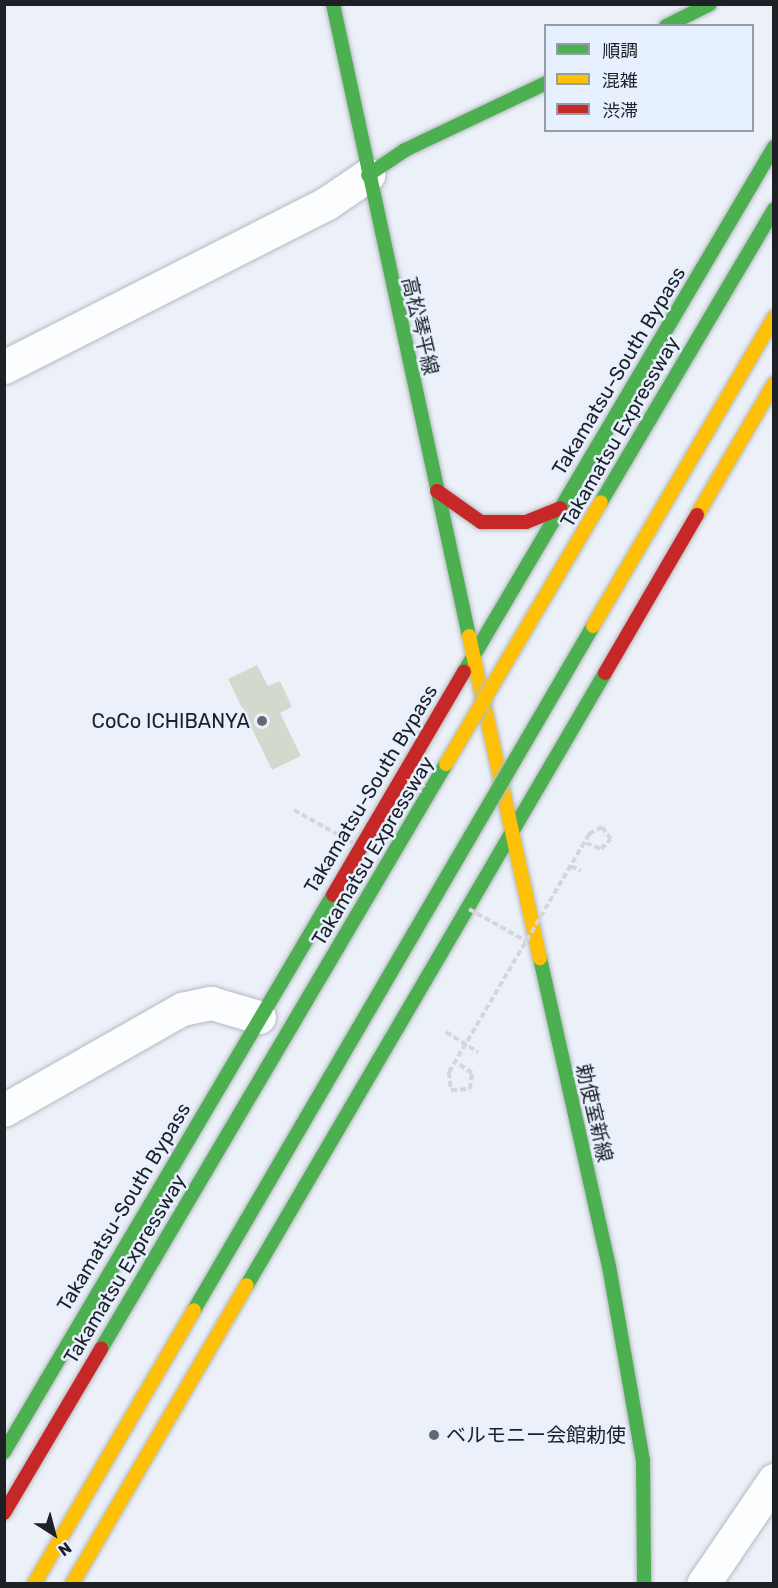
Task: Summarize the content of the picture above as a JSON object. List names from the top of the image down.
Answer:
{
  "streets": {
    "main road": [
      "高松琴平線",
      "Takamatsu-South Bypass",
      "Takamatsu Expressway",
      "勅使室新線"
    ]
  },
  "crossings": [
    ["高松琴平線", "Takamatsu-South Bypass"],
    ["高松琴平線", "勅使室新線"],
    ["Takamatsu-South Bypass", "勅使室新線"]
  ],
  "places": ["CoCo ICHIBANYA", "ベルモニー会館勅使"],
  "legend": ["順調", "混雑", "渋滞"],
  "north": "bottom right"
}
